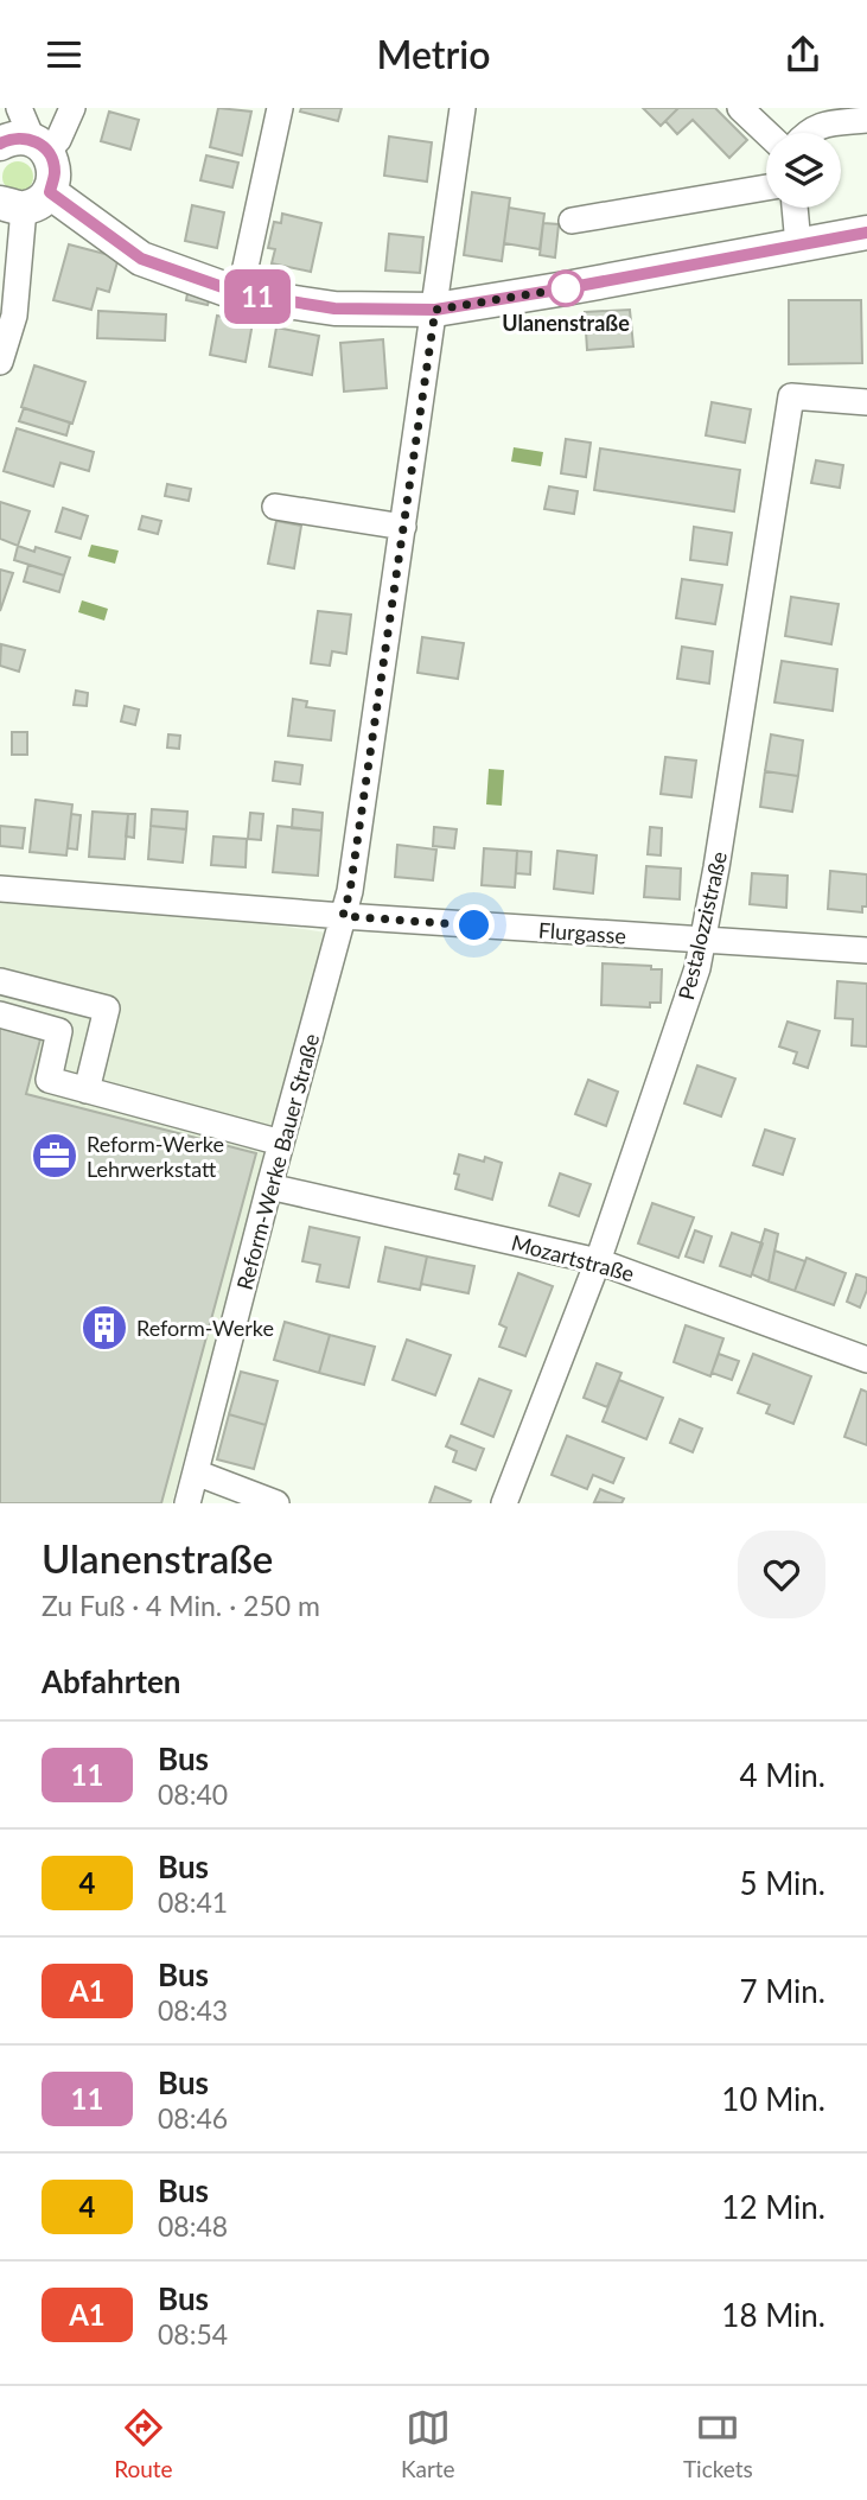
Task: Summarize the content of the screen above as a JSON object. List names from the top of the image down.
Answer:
{
  "streets": {
    "street": [
      "Pestalozzistraße",
      "Flurgasse",
      "Reform-Werke Bauer Straße",
      "Mozartstraße"
    ]
  },
  "crossings": [
    ["Pestalozzistraße", "Flurgasse"],
    ["Pestalozzistraße", "Mozartstraße"],
    ["Flurgasse", "Reform-Werke Bauer Straße"],
    ["Reform-Werke Bauer Straße", "Mozartstraße"]
  ],
  "places": {
    "other": ["Ulanenstraße"],
    "office": ["Reform-Werke Lehrwerkstatt"],
    "building": ["Reform-Werke"]
  },
  "lines": ["bus line 11"],
  "page": {
    "header": "Metrio",
    "on_map": "11",
    "heading": [
      ["Ulanenstraße", "Zu Fuß · 4 Min. · 250 m"],
      "Abfahrten"
    ],
    "list": [
      {
        "mark": "11",
        "name": "Bus",
        "note": "08:40",
        "value": "4 Min."
      },
      {
        "mark": "4",
        "name": "Bus",
        "note": "08:41",
        "value": "5 Min."
      },
      {
        "mark": "A1",
        "name": "Bus",
        "note": "08:43",
        "value": "7 Min."
      },
      {
        "mark": "11",
        "name": "Bus",
        "note": "08:46",
        "value": "10 Min."
      },
      {
        "mark": "4",
        "name": "Bus",
        "note": "08:48",
        "value": "12 Min."
      },
      {
        "mark": "A1",
        "name": "Bus",
        "note": "08:54",
        "value": "18 Min."
      }
    ],
    "tabs": ["Route", "Karte", "Tickets"]
  }
}
